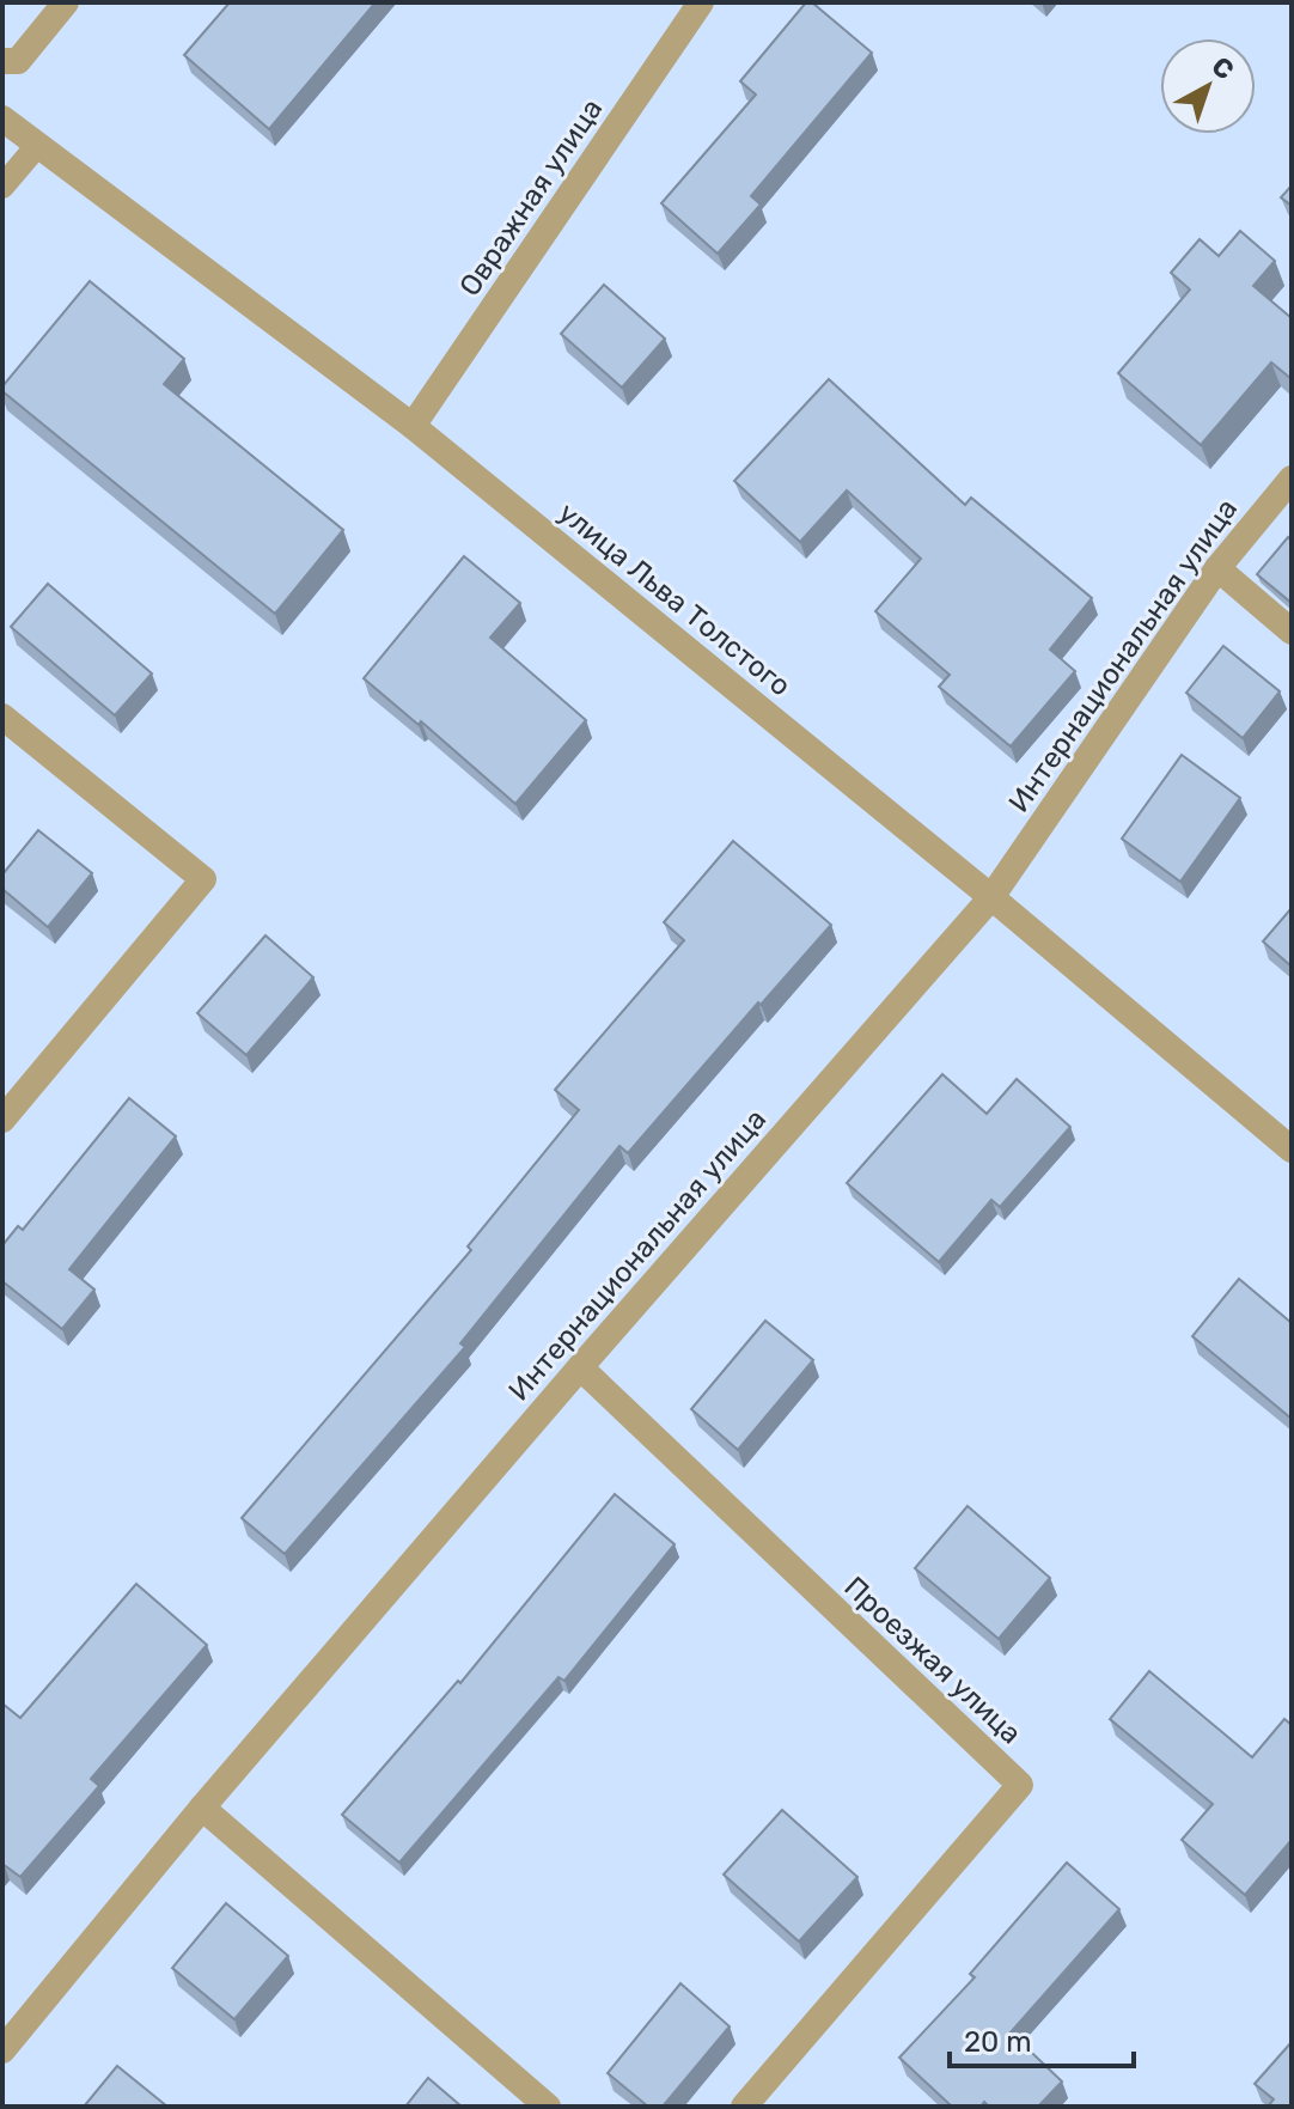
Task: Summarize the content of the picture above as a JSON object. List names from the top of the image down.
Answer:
{
  "streets": {
    "street": [
      "Овражная улица",
      "улица Льва Толстого",
      "Интернациональная улица",
      "Проезжая улица"
    ]
  },
  "crossings": [
    ["Овражная улица", "улица Льва Толстого"],
    ["улица Льва Толстого", "Интернациональная улица"],
    ["Интернациональная улица", "Проезжая улица"]
  ],
  "scale_bar": "20 m",
  "north": "top right"
}
